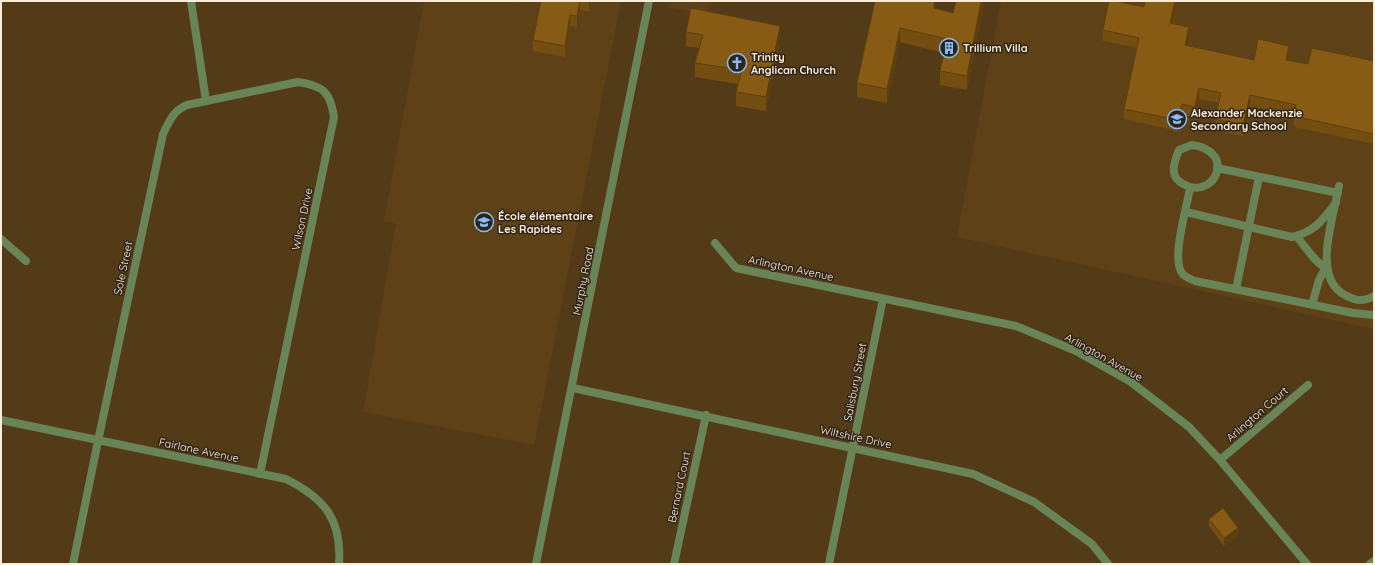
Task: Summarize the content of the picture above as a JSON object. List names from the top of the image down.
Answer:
{
  "streets": {
    "street": [
      "Wilson Drive",
      "Sole Street",
      "Arlington Avenue",
      "Murphy Road",
      "Salisbury Street",
      "Arlington Court",
      "Wiltshire Drive",
      "Fairlane Avenue",
      "Bernard Court"
    ]
  },
  "crossings": [
    ["Wilson Drive", "Sole Street"],
    ["Wilson Drive", "Fairlane Avenue"],
    ["Sole Street", "Fairlane Avenue"],
    ["Arlington Avenue", "Salisbury Street"],
    ["Arlington Avenue", "Arlington Court"],
    ["Murphy Road", "Wiltshire Drive"],
    ["Salisbury Street", "Wiltshire Drive"],
    ["Wiltshire Drive", "Bernard Court"]
  ],
  "places": {
    "building": ["Trillium Villa"],
    "church": ["Trinity Anglican Church"],
    "school or university": ["Alexander Mackenzie Secondary School", "École élémentaire Les Rapides"]
  }
}
